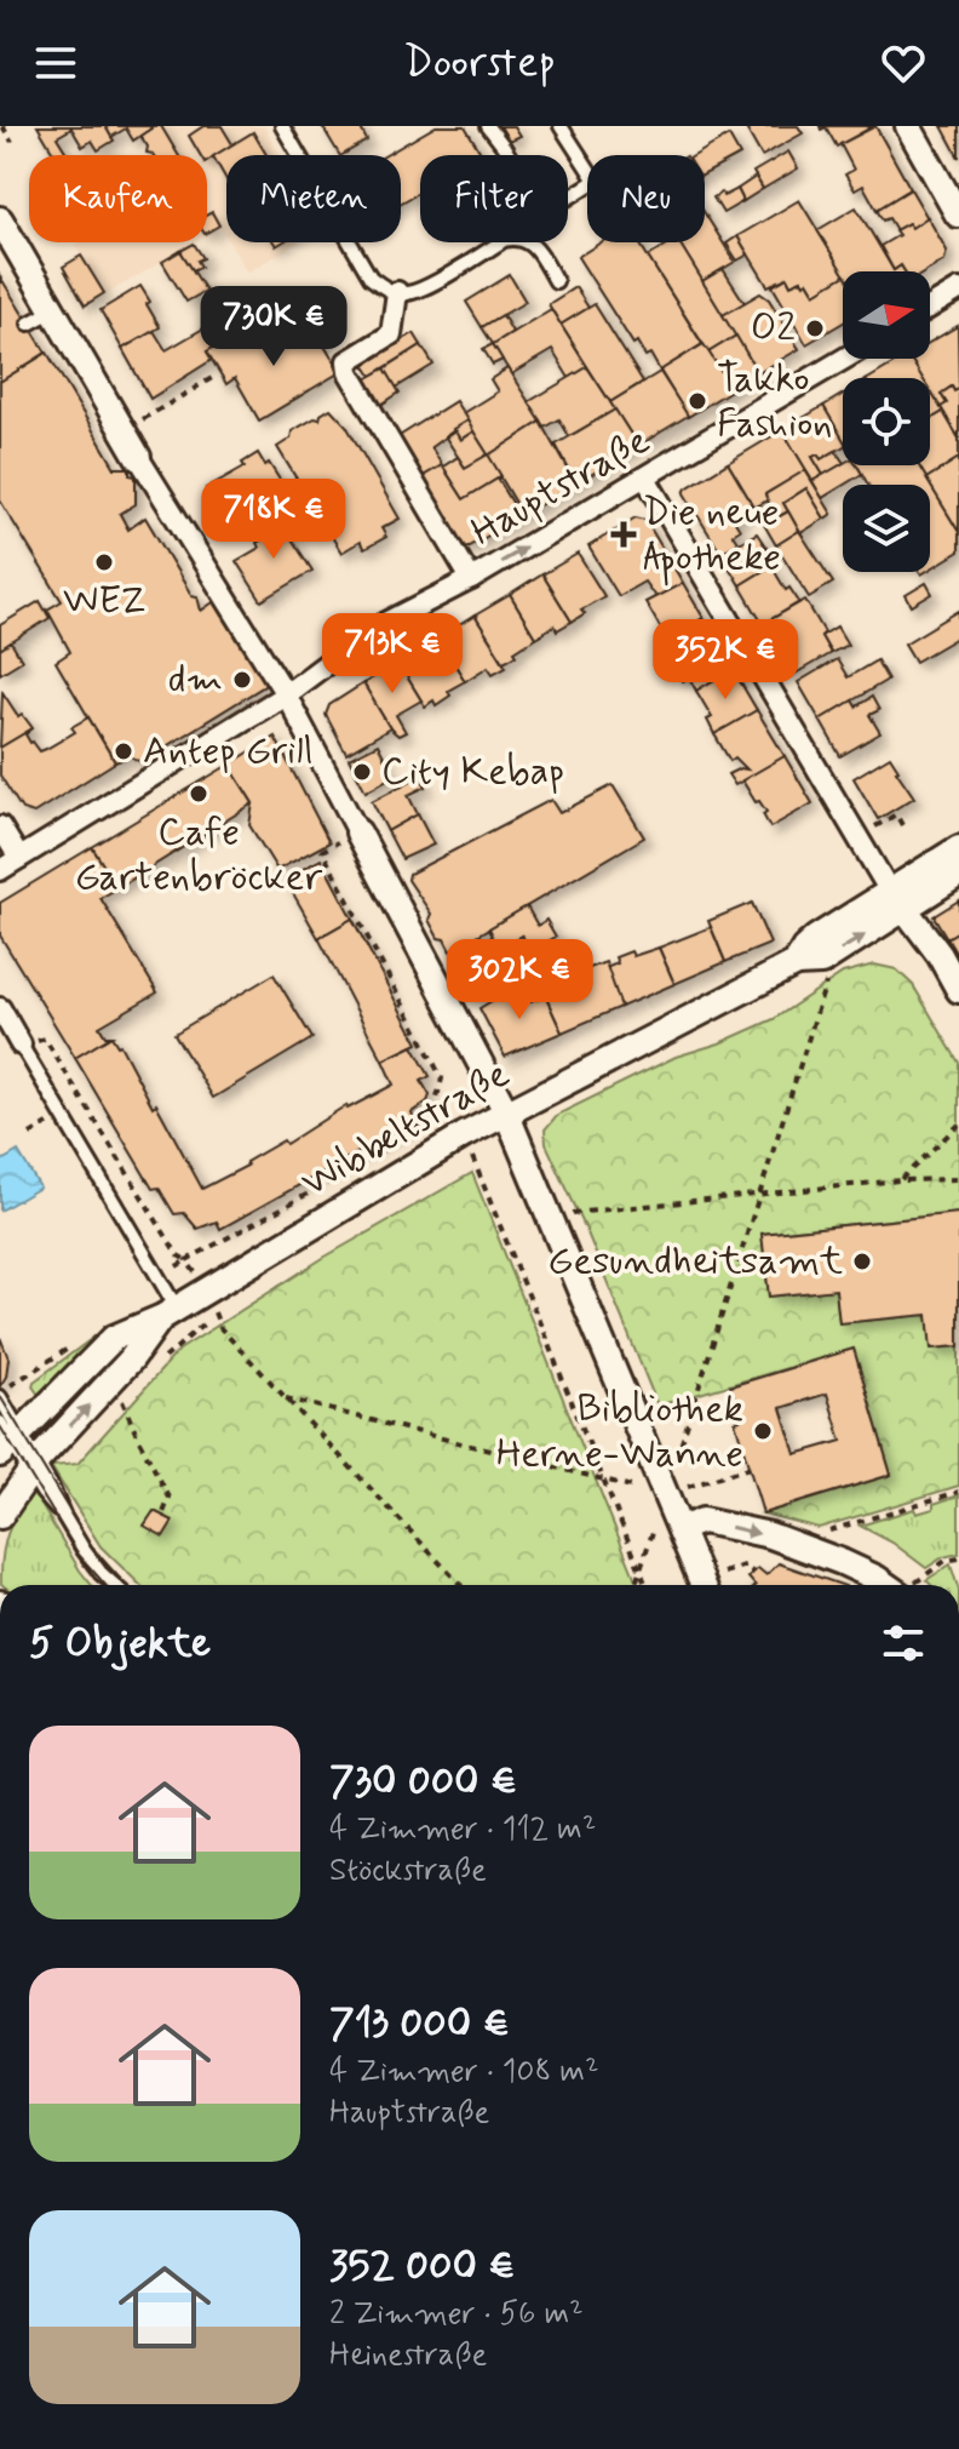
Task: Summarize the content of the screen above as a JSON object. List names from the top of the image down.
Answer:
{
  "streets": {
    "street": ["Hauptstraße", "Wibbeltstraße"]
  },
  "places": {
    "other": [
      "O2",
      "Takko Fashion",
      "WEZ",
      "dm",
      "Antep Grill",
      "City Kebap",
      "Cafe Gartenbröcker",
      "Gesundheitsamt",
      "Bibliothek Herne-Wanne"
    ],
    "health": ["Die neue Apotheke"]
  },
  "north": "right",
  "page": {
    "header": "Doorstep",
    "chip": [
      "Kaufen",
      "Mieten",
      "Filter",
      "Neu"
    ],
    "price": [
      "730K €",
      "718K €",
      "713K €",
      "352K €",
      "302K €"
    ],
    "heading": "5 Objekte",
    "list": [
      {
        "name": "730 000 €",
        "note": "4 Zimmer · 112 m² · Stöckstraße"
      },
      {
        "name": "713 000 €",
        "note": "4 Zimmer · 108 m² · Hauptstraße"
      },
      {
        "name": "352 000 €",
        "note": "2 Zimmer · 56 m² · Heinestraße"
      }
    ]
  }
}
